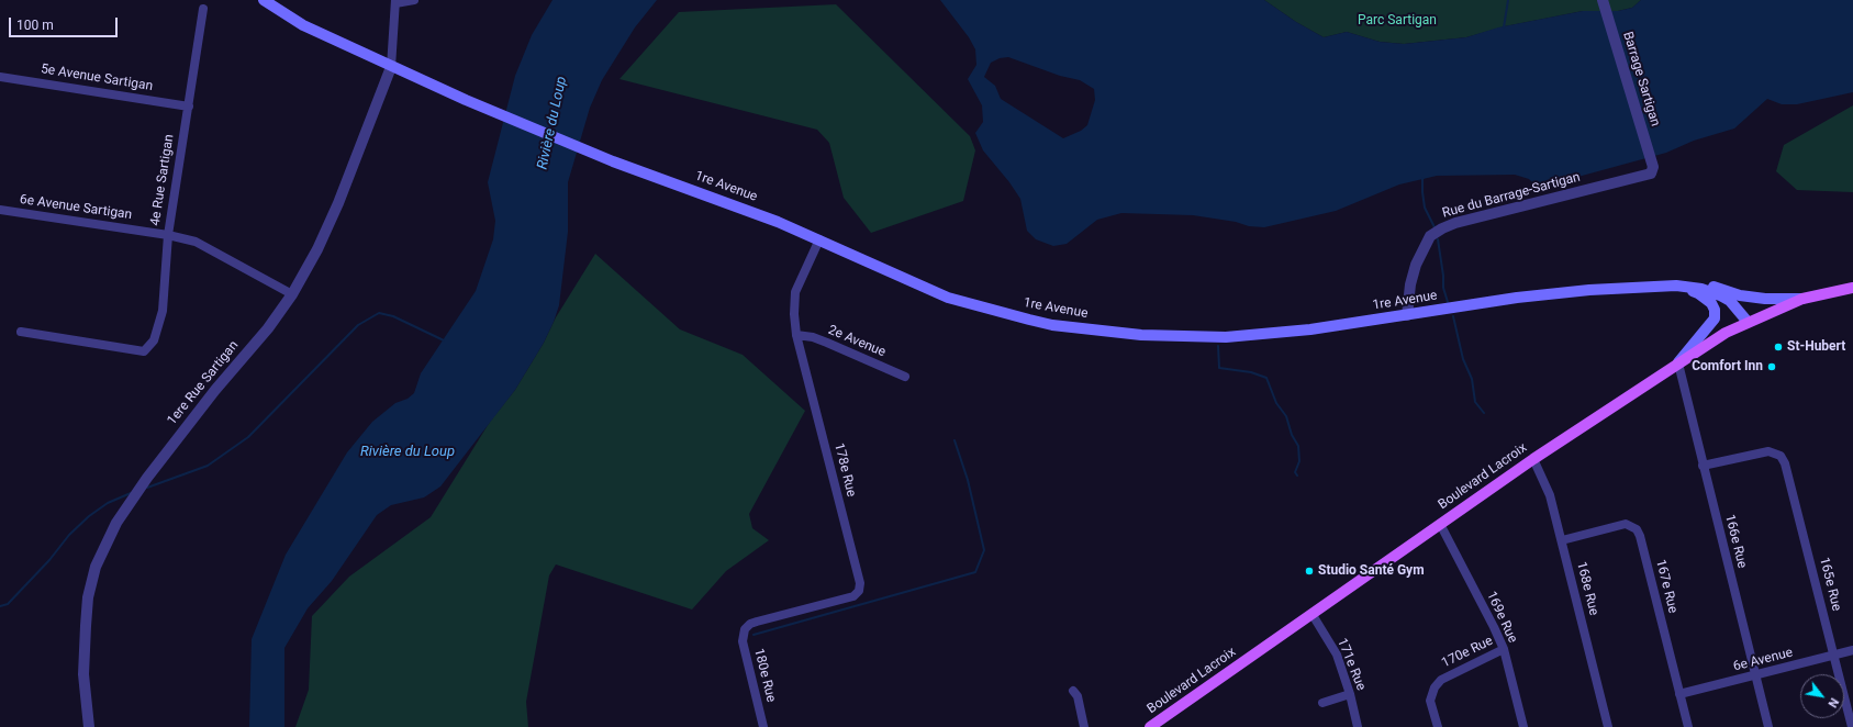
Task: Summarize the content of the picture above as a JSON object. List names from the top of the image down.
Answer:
{
  "streets": {
    "main road": ["1re Avenue", "Boulevard Lacroix"],
    "street": [
      "5e Avenue Sartigan",
      "Barrage Sartigan",
      "4e Rue Sartigan",
      "Rue du Barrage-Sartigan",
      "6e Avenue Sartigan",
      "2e Avenue",
      "1ere Rue Sartigan",
      "178e Rue",
      "166e Rue",
      "165e Rue",
      "167e Rue",
      "168e Rue",
      "169e Rue",
      "170e Rue",
      "6e Avenue",
      "171e Rue",
      "180e Rue"
    ]
  },
  "crossings": [
    ["5e Avenue Sartigan", "4e Rue Sartigan"],
    ["Barrage Sartigan", "Rue du Barrage-Sartigan"],
    ["4e Rue Sartigan", "6e Avenue Sartigan"],
    ["1re Avenue", "Rue du Barrage-Sartigan"],
    ["1re Avenue", "1ere Rue Sartigan"],
    ["1re Avenue", "178e Rue"],
    ["1re Avenue", "Boulevard Lacroix"],
    ["6e Avenue Sartigan", "1ere Rue Sartigan"],
    ["2e Avenue", "178e Rue"],
    ["178e Rue", "180e Rue"],
    ["Boulevard Lacroix", "166e Rue"],
    ["Boulevard Lacroix", "168e Rue"],
    ["Boulevard Lacroix", "169e Rue"],
    ["Boulevard Lacroix", "171e Rue"],
    ["166e Rue", "165e Rue"],
    ["166e Rue", "6e Avenue"],
    ["165e Rue", "6e Avenue"],
    ["167e Rue", "168e Rue"],
    ["167e Rue", "6e Avenue"],
    ["169e Rue", "170e Rue"]
  ],
  "water": ["Rivière du Loup"],
  "parks": ["Parc Sartigan"],
  "places": ["St-Hubert", "Comfort Inn", "Studio Santé Gym"],
  "scale_bar": "100 m",
  "north": "bottom right"
}
